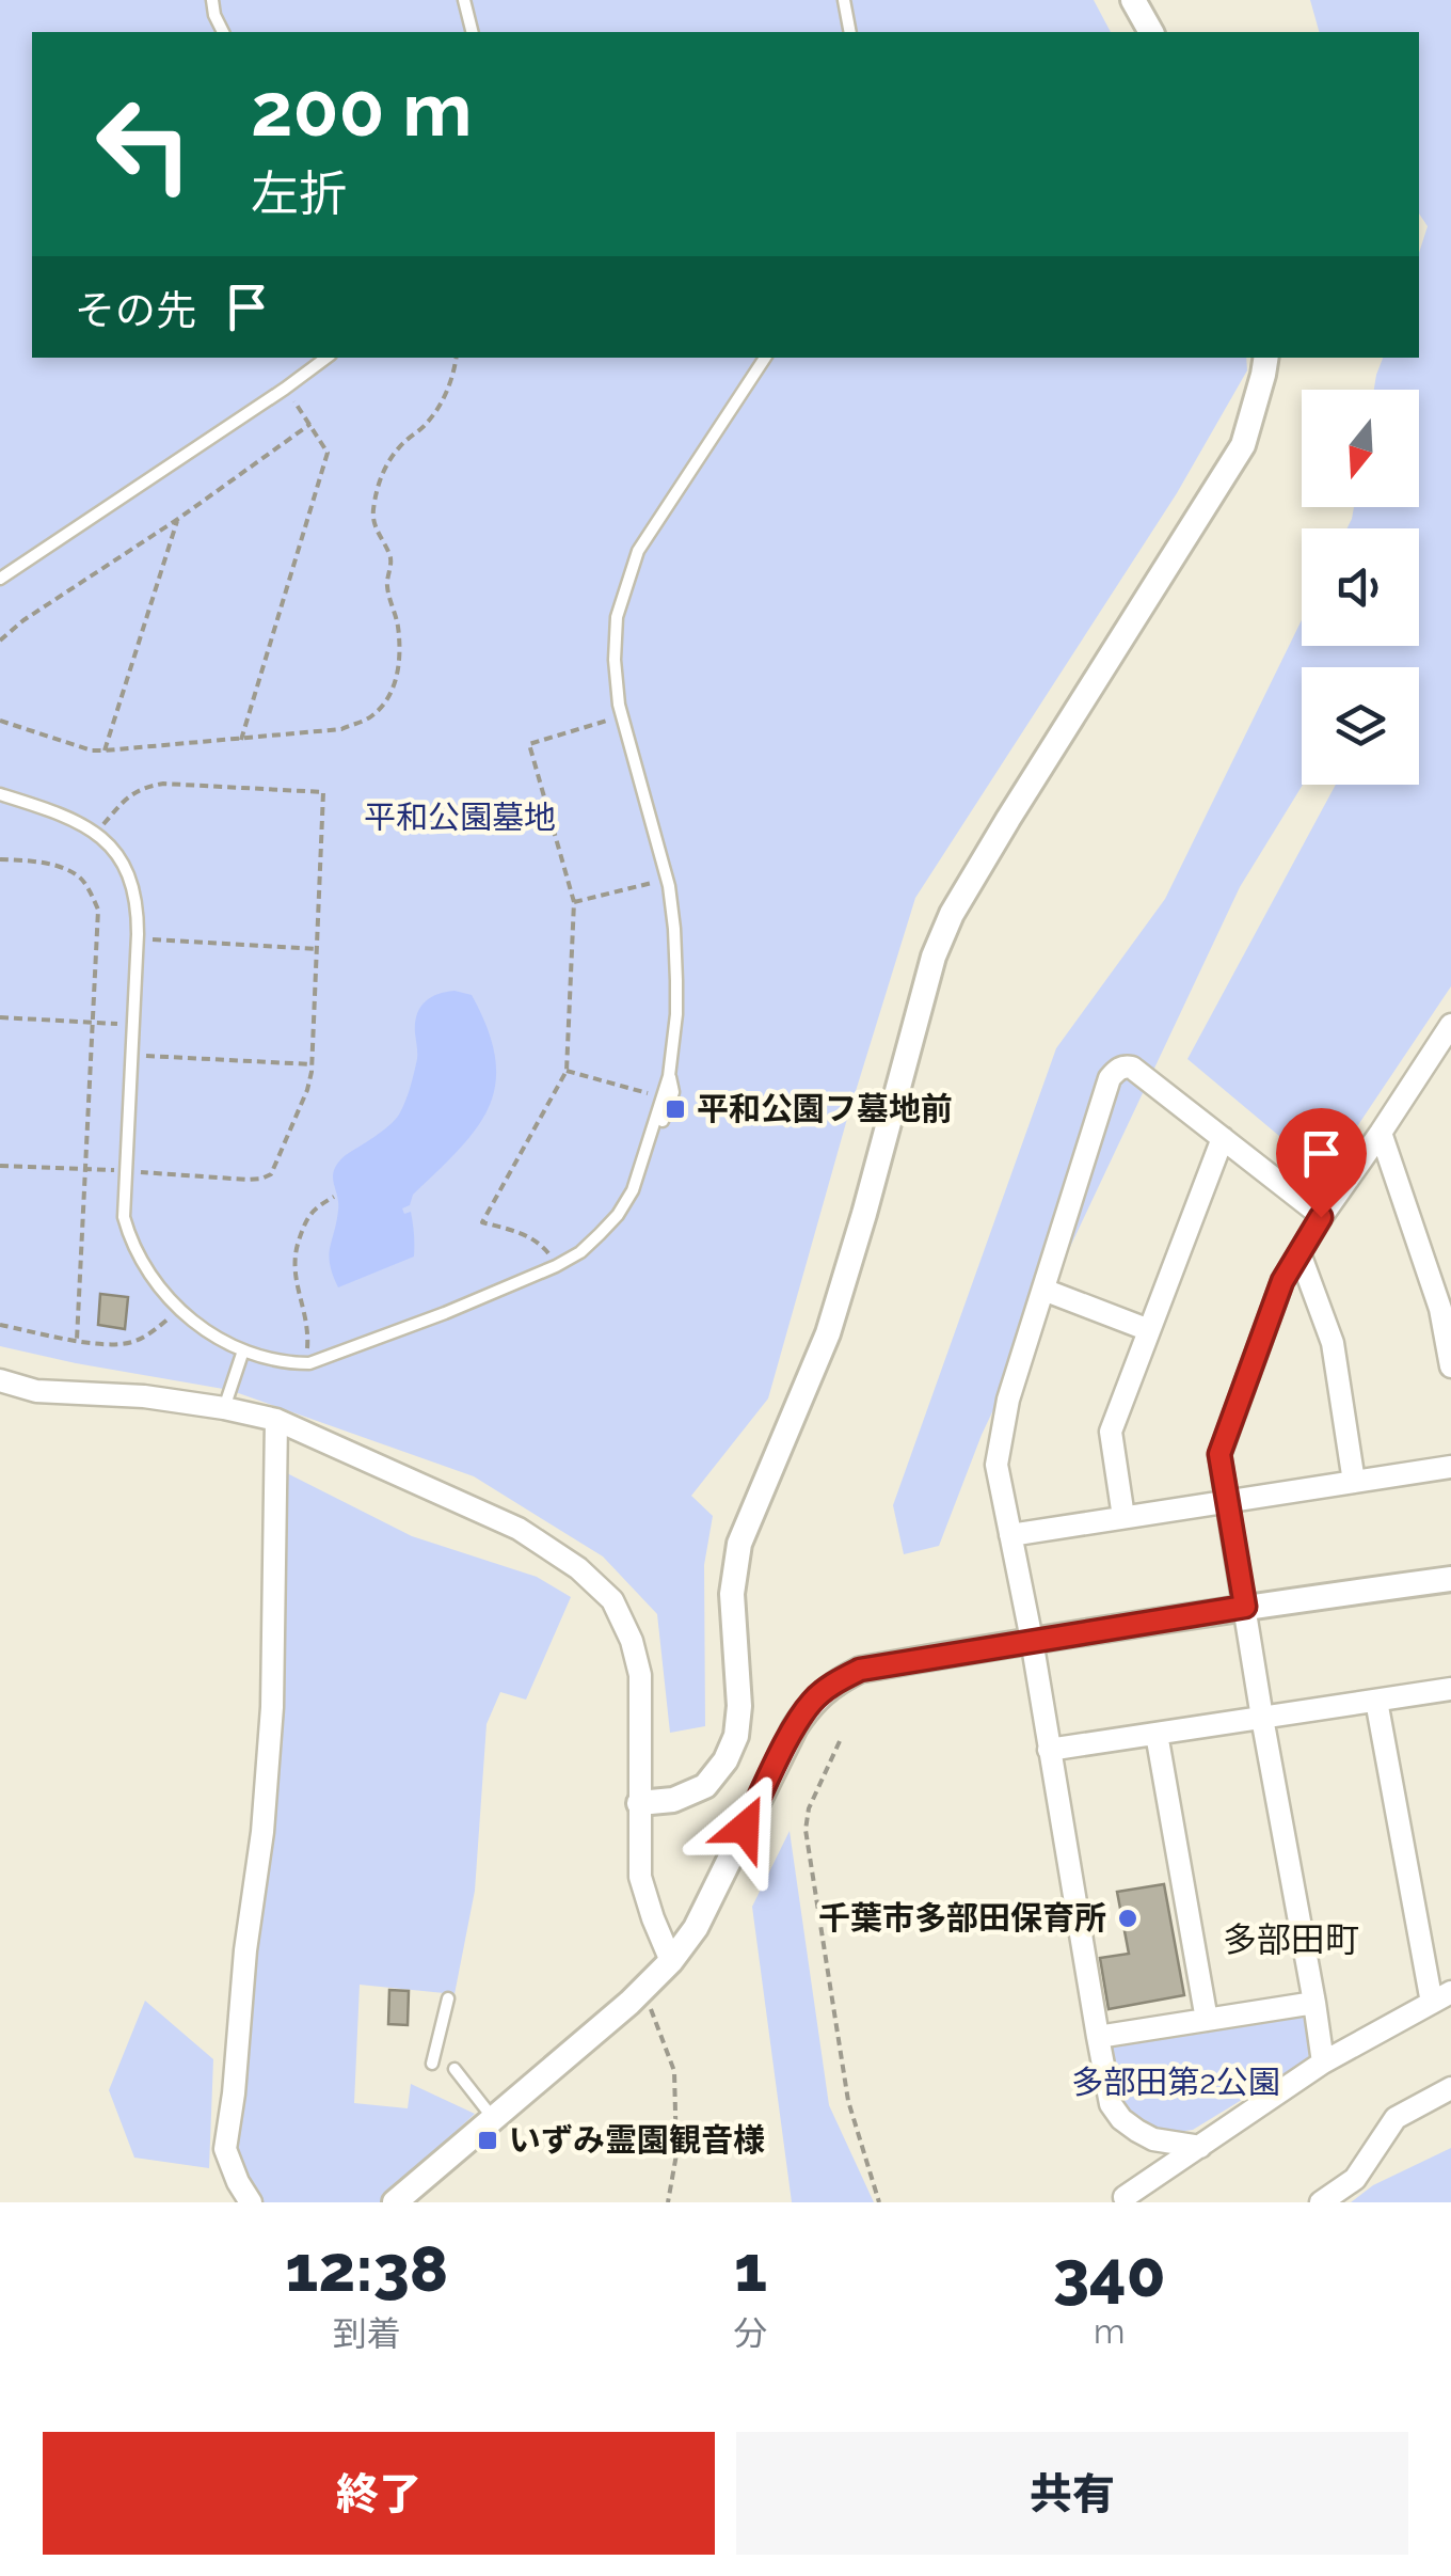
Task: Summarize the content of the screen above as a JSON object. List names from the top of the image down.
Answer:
{
  "districts": ["多部田町"],
  "parks": ["平和公園墓地", "多部田第2公園"],
  "places": {
    "transit": ["平和公園フ墓地前", "いずみ霊園観音様"],
    "other": ["千葉市多部田保育所"]
  },
  "north": "bottom",
  "page": {
    "turn": ["200 m", "左折"],
    "then": "その先",
    "eta": [
      "12:38",
      "到着",
      "1",
      "分",
      "340",
      "m"
    ],
    "buttons": ["終了", "共有"]
  }
}
